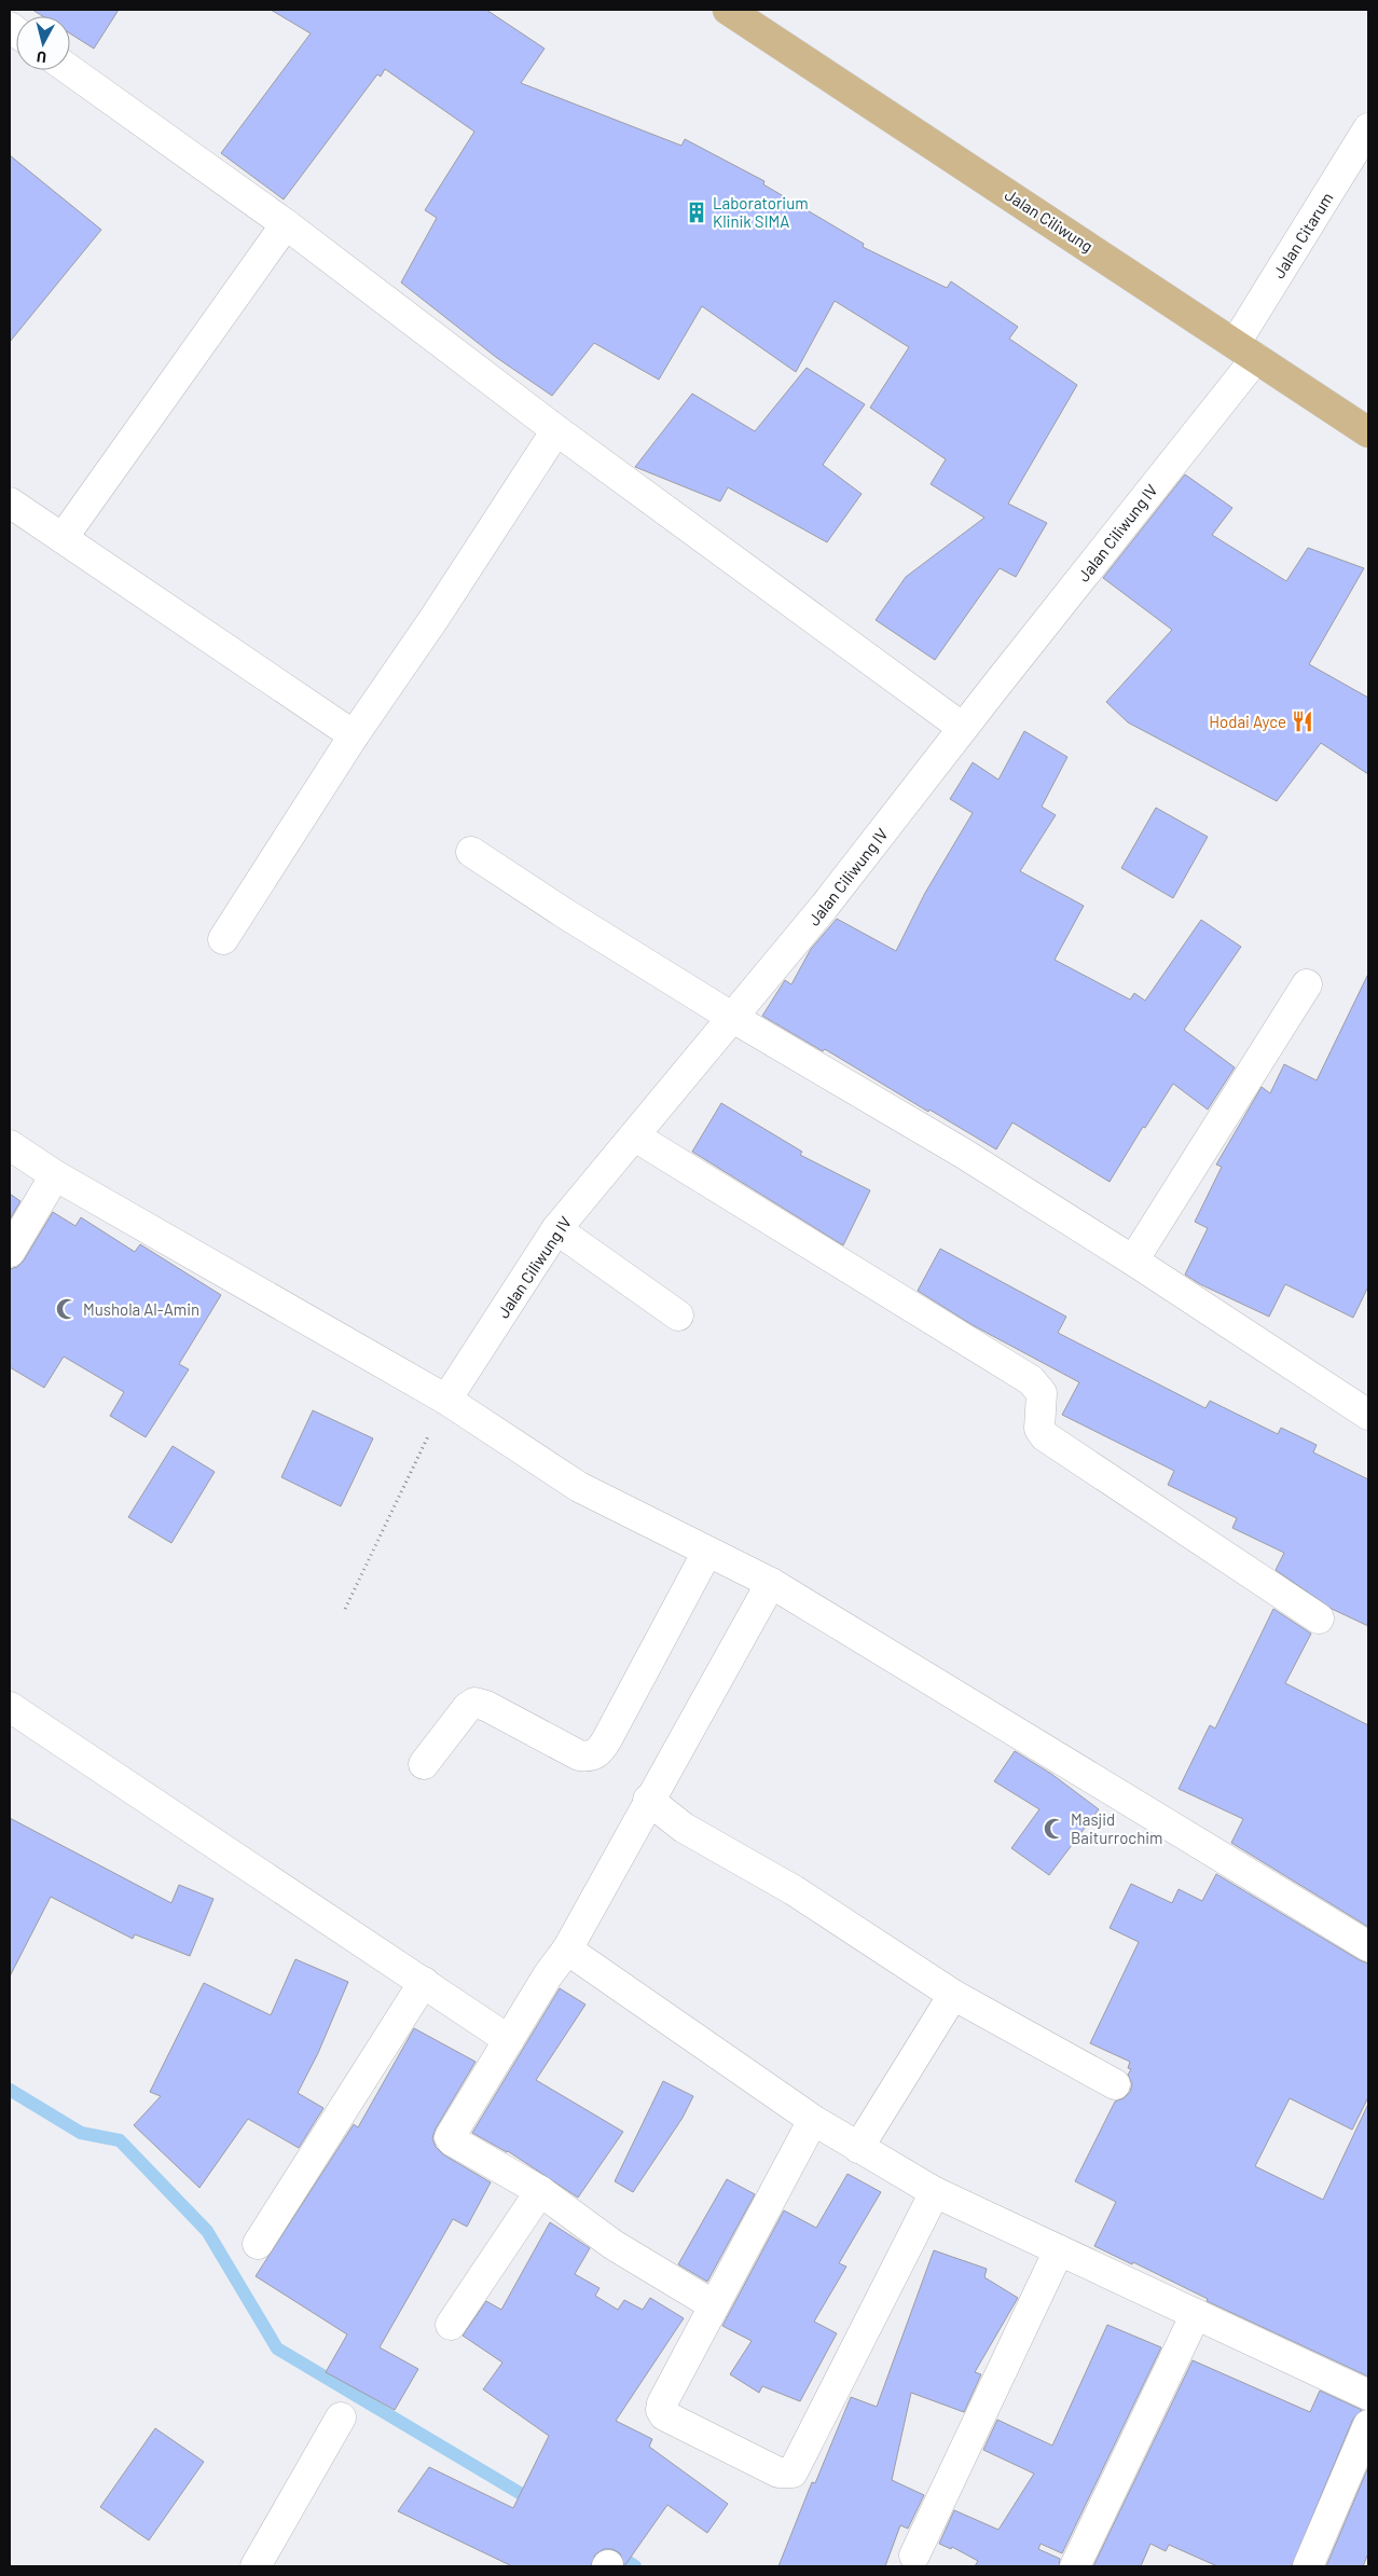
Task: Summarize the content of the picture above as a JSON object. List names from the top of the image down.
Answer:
{
  "streets": {
    "main road": ["Jalan Ciliwung"],
    "street": ["Jalan Citarum", "Jalan Ciliwung IV"]
  },
  "crossings": [
    ["Jalan Ciliwung", "Jalan Citarum"],
    ["Jalan Ciliwung", "Jalan Ciliwung IV"],
    ["Jalan Citarum", "Jalan Ciliwung IV"]
  ],
  "places": {
    "building": ["Laboratorium Klinik SIMA"],
    "restaurant": ["Hodai Ayce"],
    "mosque": ["Mushola Al-Amin", "Masjid Baiturrochim"]
  },
  "north": "bottom"
}
